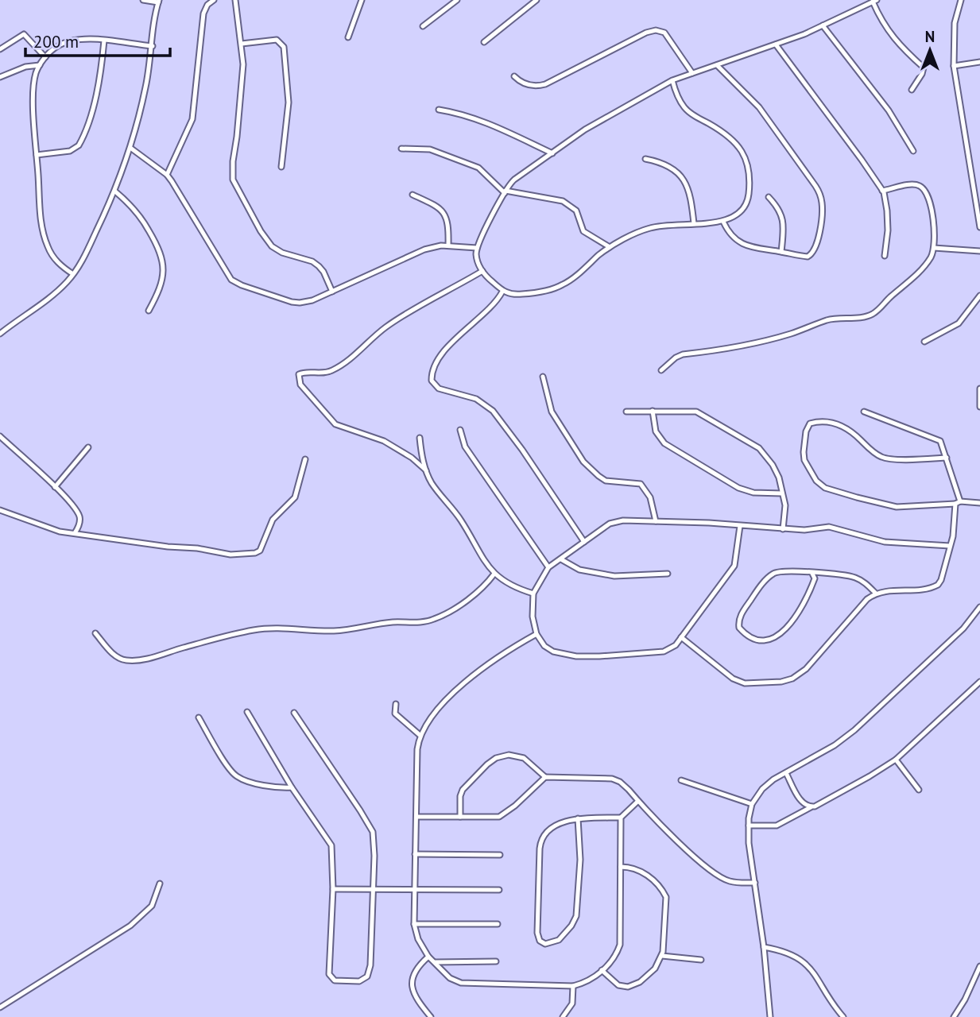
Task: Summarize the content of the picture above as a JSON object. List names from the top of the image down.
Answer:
{
  "scale_bar": "200 m",
  "north": "top"
}
